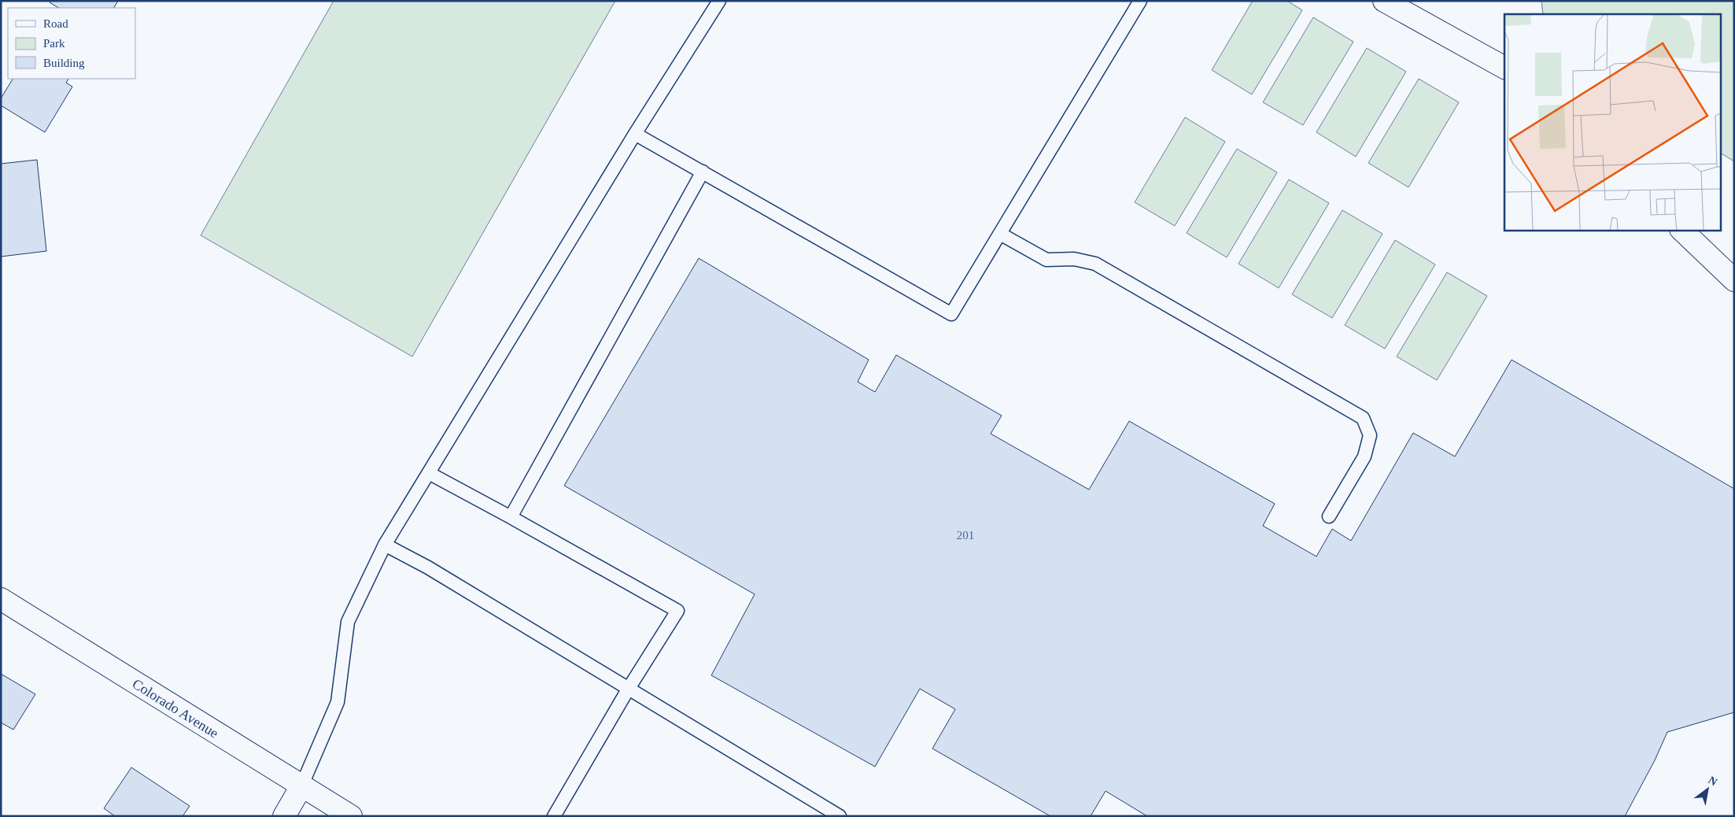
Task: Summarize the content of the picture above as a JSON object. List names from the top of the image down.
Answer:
{
  "streets": {
    "street": ["Colorado Avenue"]
  },
  "house_numbers": ["201"],
  "legend": ["Road", "Park", "Building"],
  "north": "top right"
}
